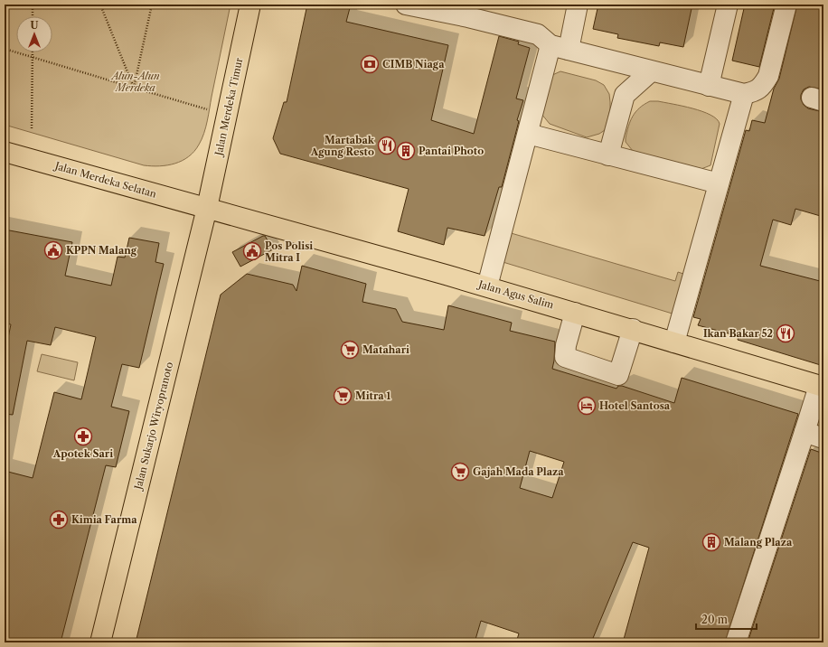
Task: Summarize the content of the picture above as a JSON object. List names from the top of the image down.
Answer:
{
  "streets": {
    "main road": [
      "Jalan Merdeka Timur",
      "Jalan Merdeka Selatan",
      "Jalan Agus Salim",
      "Jalan Sukarjo Wiryopranoto"
    ]
  },
  "crossings": [
    ["Jalan Merdeka Timur", "Jalan Merdeka Selatan"],
    ["Jalan Merdeka Timur", "Jalan Agus Salim"],
    ["Jalan Merdeka Timur", "Jalan Sukarjo Wiryopranoto"],
    ["Jalan Merdeka Selatan", "Jalan Agus Salim"],
    ["Jalan Merdeka Selatan", "Jalan Sukarjo Wiryopranoto"],
    ["Jalan Agus Salim", "Jalan Sukarjo Wiryopranoto"]
  ],
  "parks": ["Alun-Alun Merdeka"],
  "places": {
    "bank": ["CIMB Niaga"],
    "restaurant": ["Martabak Agung Resto", "Ikan Bakar 52"],
    "building": ["Pantai Photo", "Malang Plaza"],
    "public building": ["KPPN Malang", "Pos Polisi Mitra I"],
    "supermarket": ["Matahari", "Mitra 1", "Gajah Mada Plaza"],
    "hotel": ["Hotel Santosa"],
    "pharmacy": ["Apotek Sari", "Kimia Farma"]
  },
  "scale_bar": "20 m",
  "north": "top"
}
